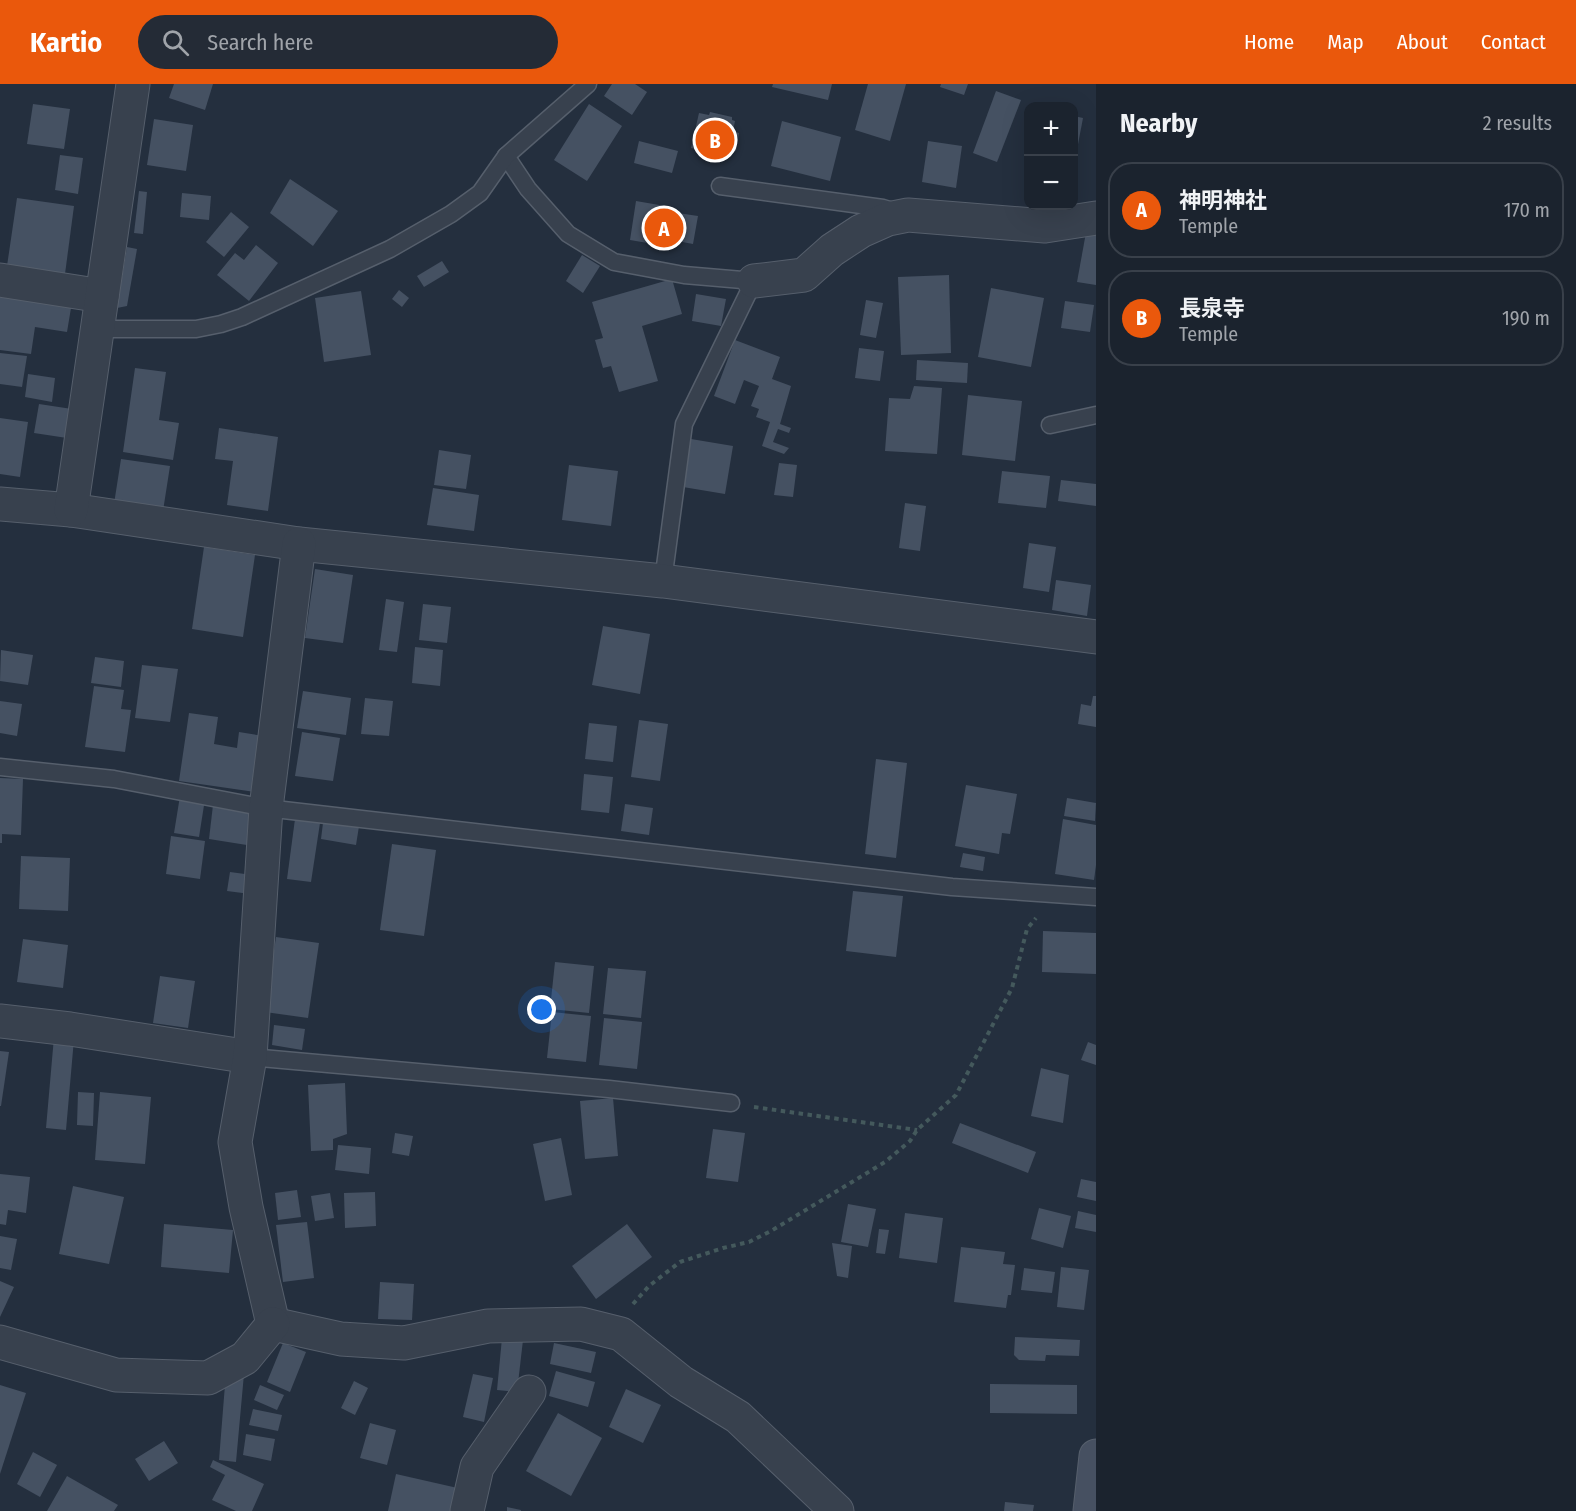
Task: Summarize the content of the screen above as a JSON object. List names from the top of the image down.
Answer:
{
  "page": {
    "header": "Kartio",
    "search": "Search here",
    "nav": [
      "Home",
      "Map",
      "About",
      "Contact"
    ],
    "heading": ["Nearby", "2 results"],
    "map_buttons": ["+", "−"],
    "pins": ["B", "A"],
    "list": [
      {
        "mark": "A",
        "name": "神明神社",
        "note": "Temple",
        "value": "170 m"
      },
      {
        "mark": "B",
        "name": "長泉寺",
        "note": "Temple",
        "value": "190 m"
      }
    ]
  }
}
